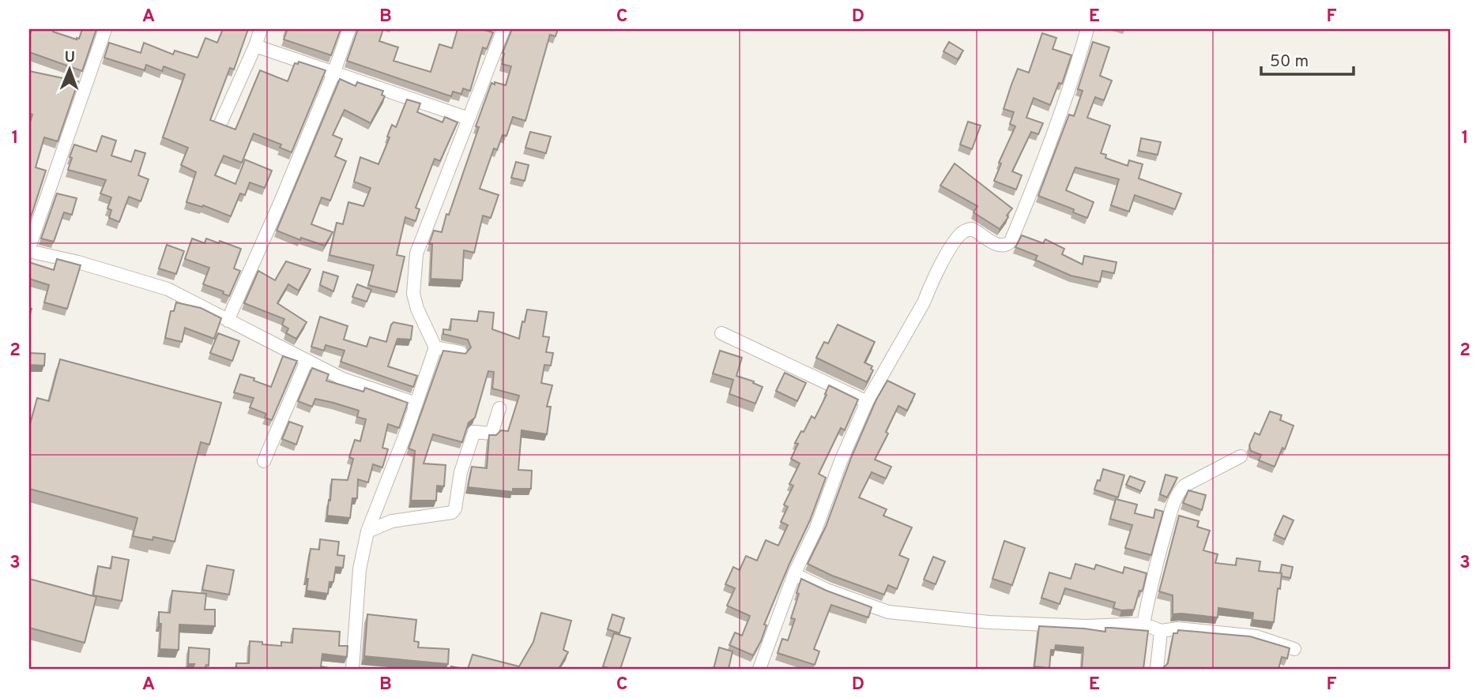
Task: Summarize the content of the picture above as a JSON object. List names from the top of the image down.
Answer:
{
  "scale_bar": "50 m",
  "north": "top",
  "grid": {
    "columns": [
      "A",
      "B",
      "C",
      "D",
      "E",
      "F"
    ],
    "rows": ["1", "2", "3"]
  }
}
